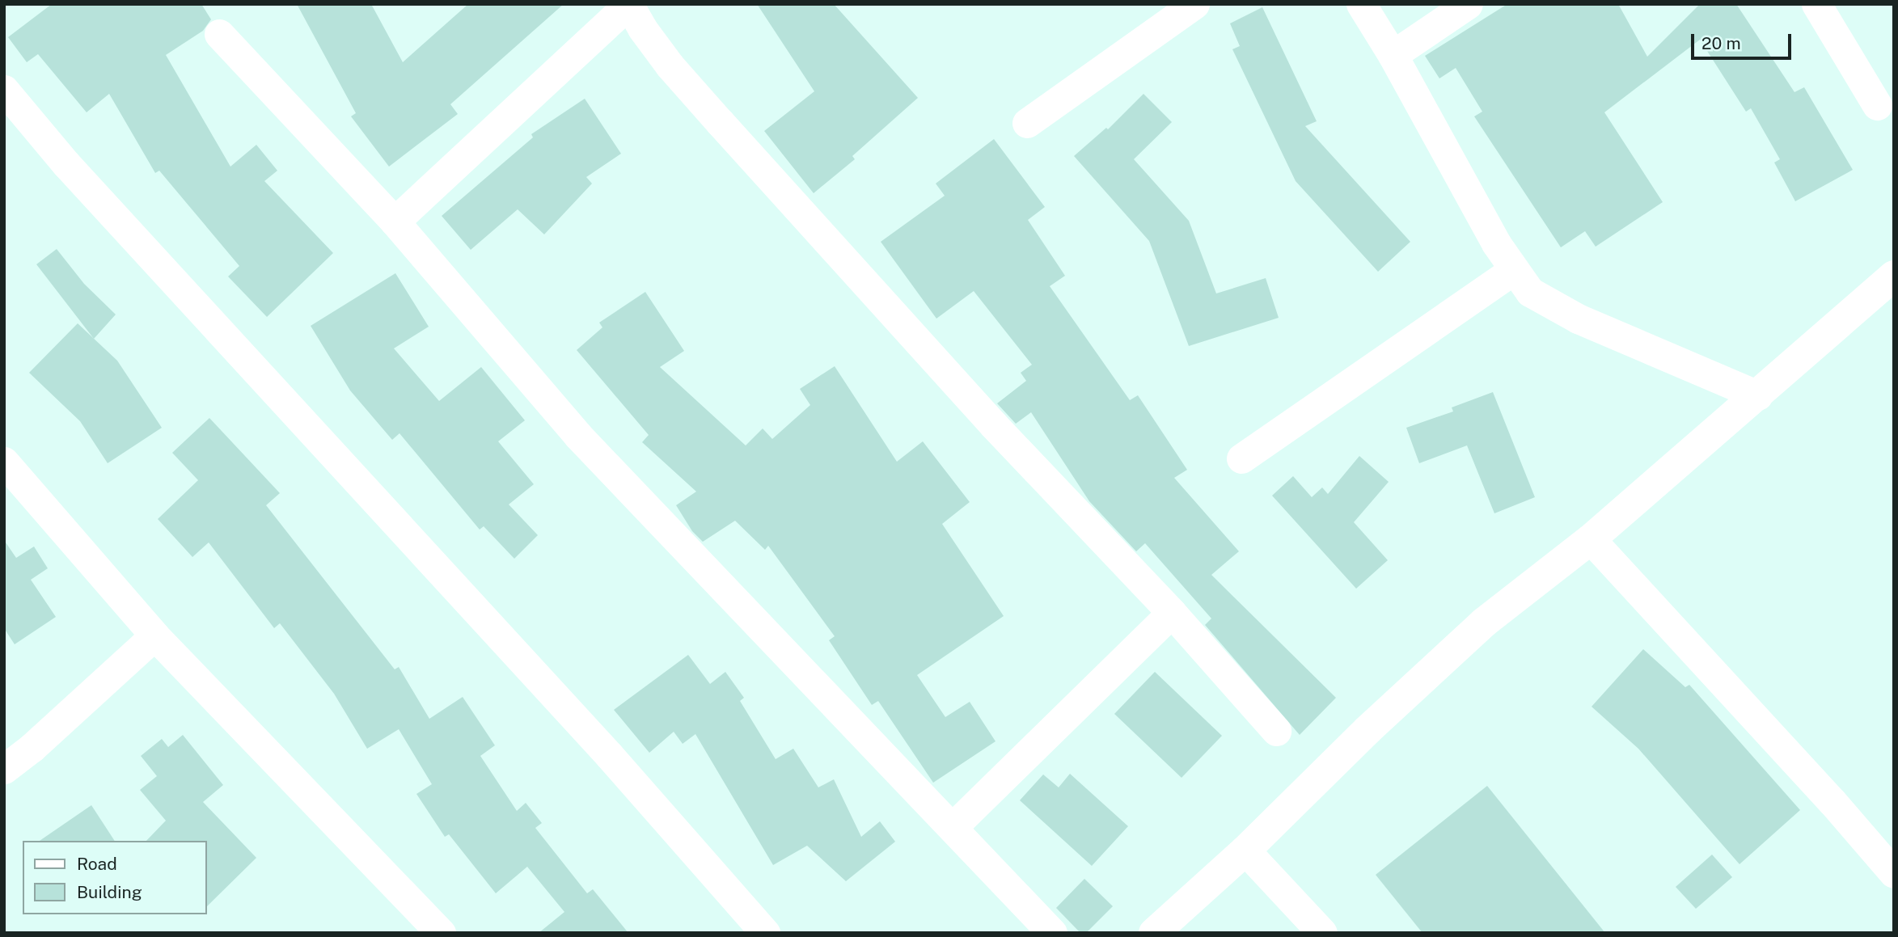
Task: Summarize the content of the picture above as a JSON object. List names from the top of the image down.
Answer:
{
  "legend": ["Road", "Building"],
  "scale_bar": "20 m"
}
